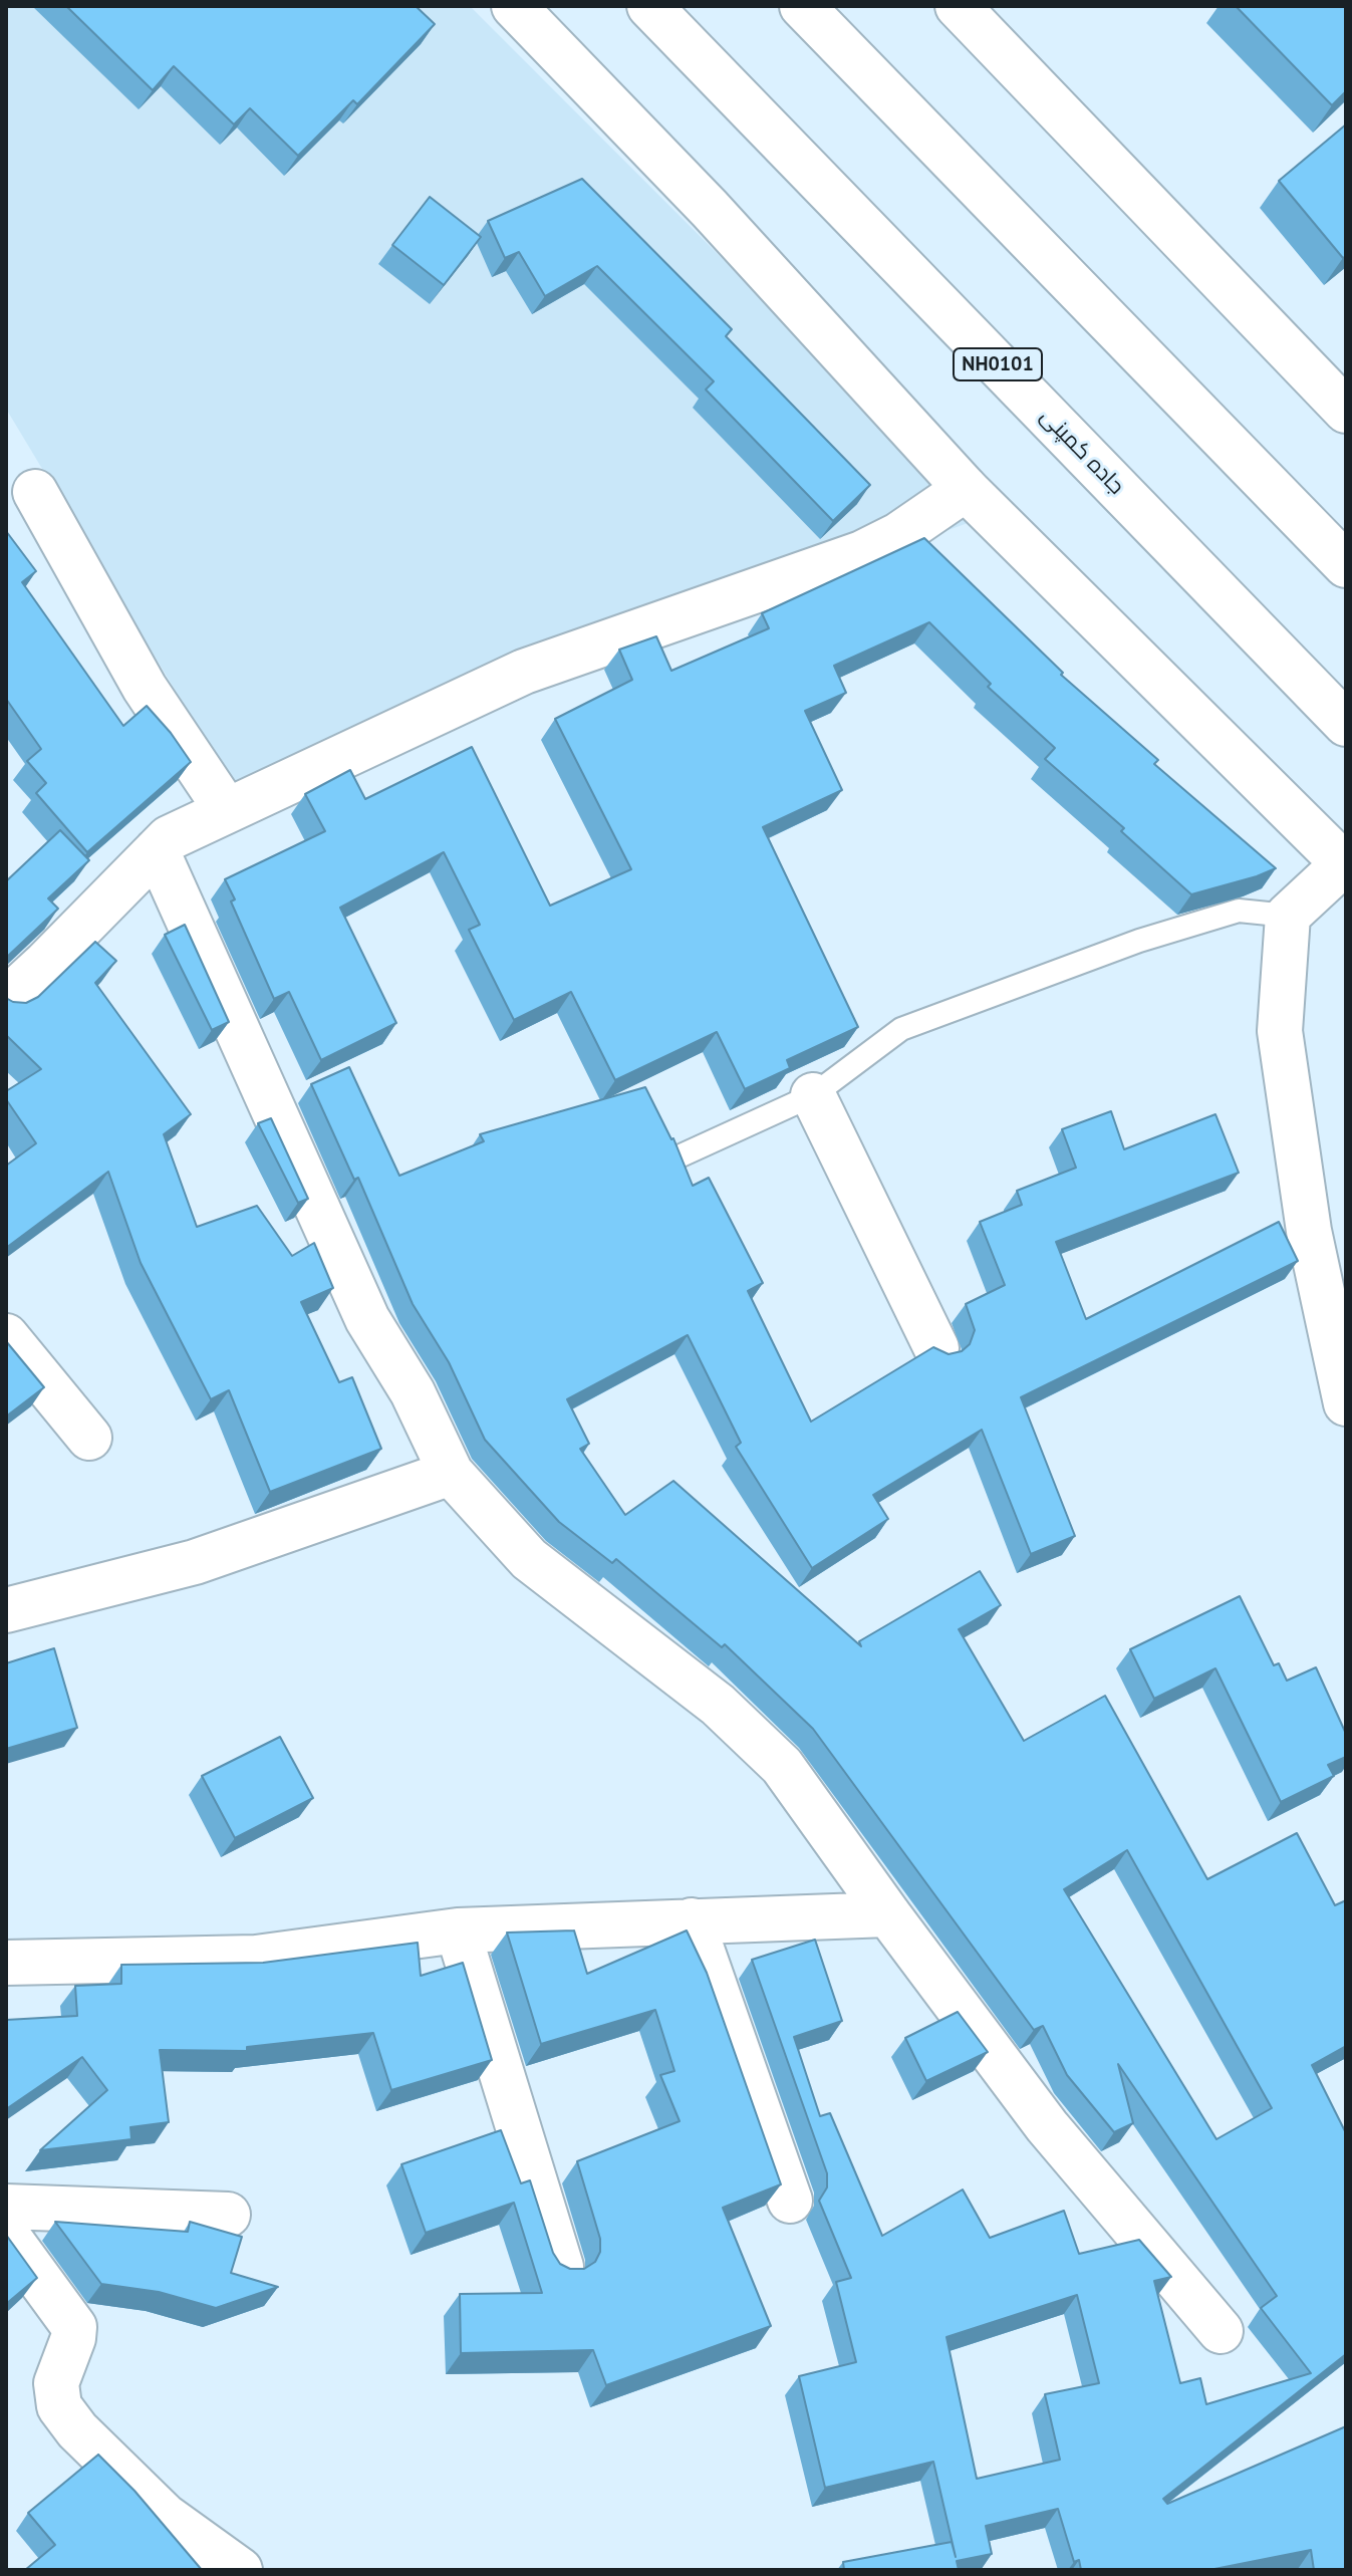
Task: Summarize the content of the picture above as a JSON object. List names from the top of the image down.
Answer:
{
  "streets": {
    "main road": ["NH0101", "جاده کمپنی"]
  }
}
